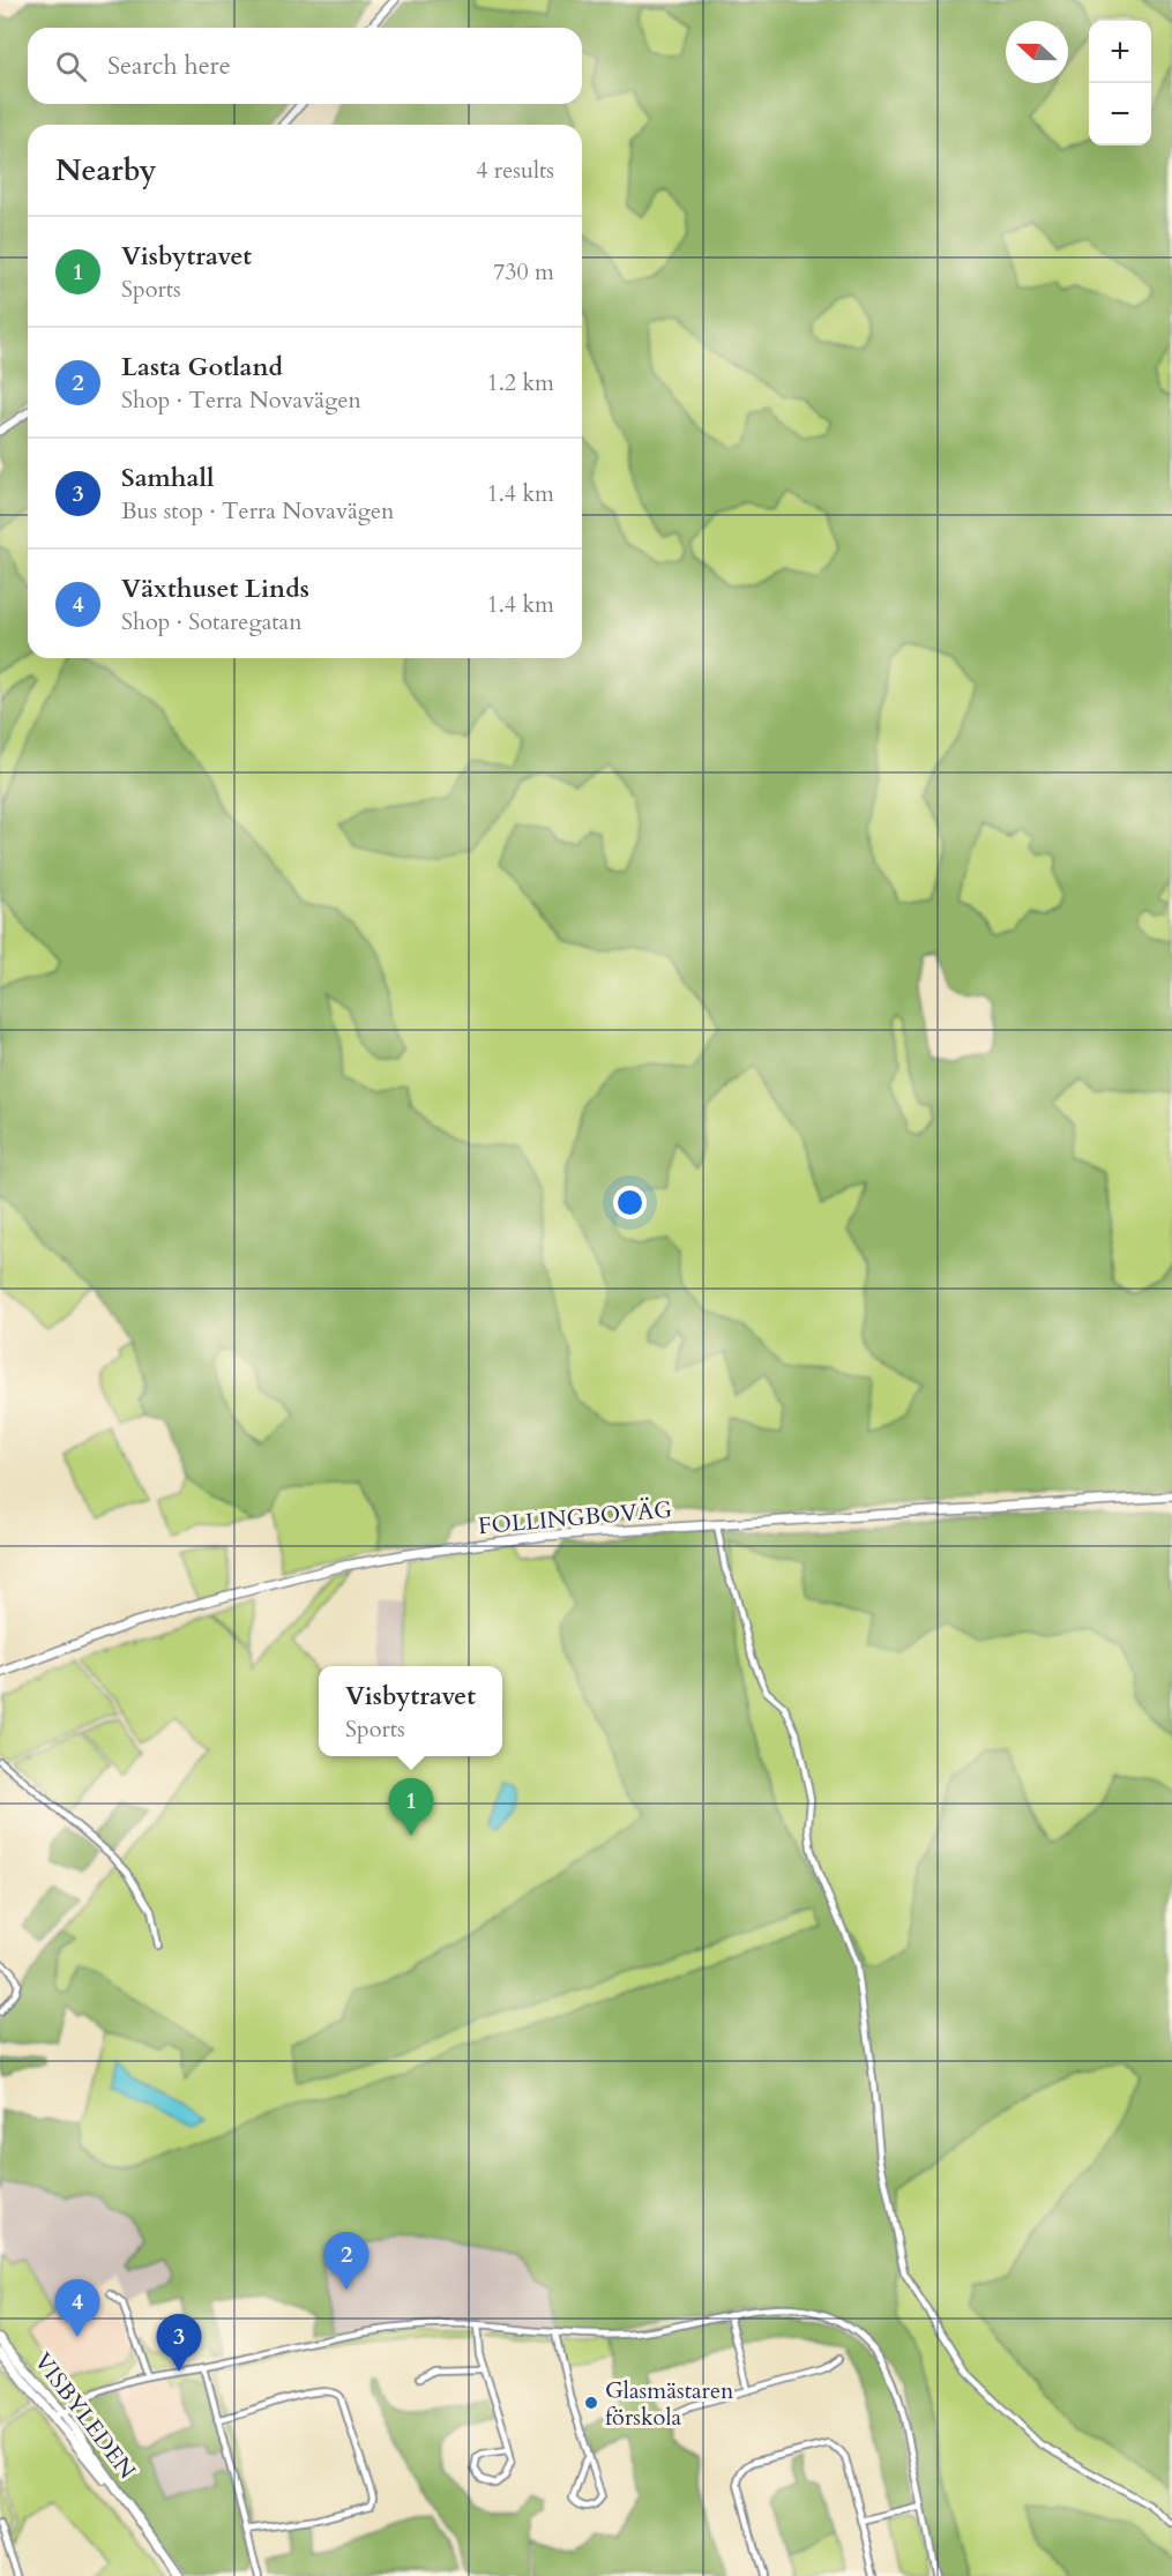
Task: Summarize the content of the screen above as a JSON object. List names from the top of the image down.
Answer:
{
  "streets": {
    "main road": ["FOLLINGBOVÄG", "VISBYLEDEN"]
  },
  "places": ["Glasmästaren förskola"],
  "north": "left",
  "page": {
    "map_buttons": ["+", "−"],
    "search": "Search here",
    "heading": ["Nearby", "4 results"],
    "list": [
      {
        "mark": "1",
        "name": "Visbytravet",
        "note": "Sports",
        "value": "730 m"
      },
      {
        "mark": "2",
        "name": "Lasta Gotland",
        "note": "Shop · Terra Novavägen",
        "value": "1.2 km"
      },
      {
        "mark": "3",
        "name": "Samhall",
        "note": "Bus stop · Terra Novavägen",
        "value": "1.4 km"
      },
      {
        "mark": "4",
        "name": "Växthuset Linds",
        "note": "Shop · Sotaregatan",
        "value": "1.4 km"
      }
    ],
    "popup": ["Visbytravet", "Sports"],
    "pins": [
      "1",
      "2",
      "4",
      "3"
    ]
  }
}
